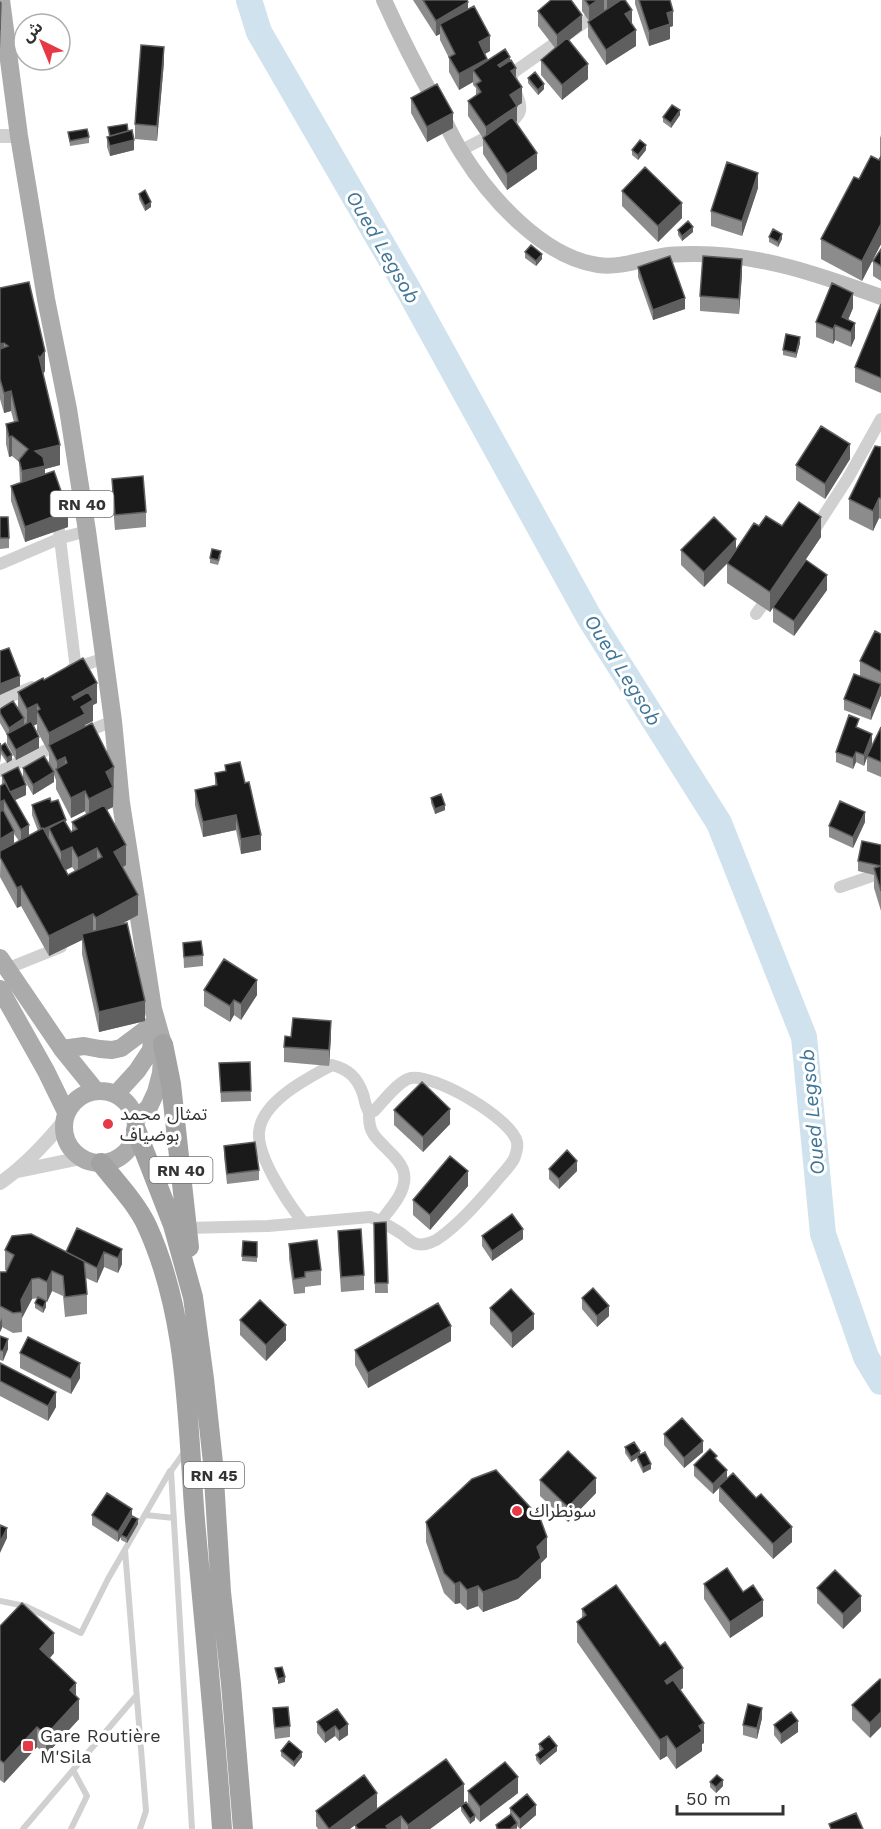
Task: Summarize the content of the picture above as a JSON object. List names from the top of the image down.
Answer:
{
  "streets": {
    "highway": ["RN 40", "RN 45"]
  },
  "crossings": [
    ["RN 40", "RN 45"]
  ],
  "water": ["Oued Legsob"],
  "places": {
    "other": ["تمثال محمد بوضياف", "سونطراك"],
    "transit": ["Gare Routière M'Sila"]
  },
  "scale_bar": "50 m",
  "north": "top left"
}
